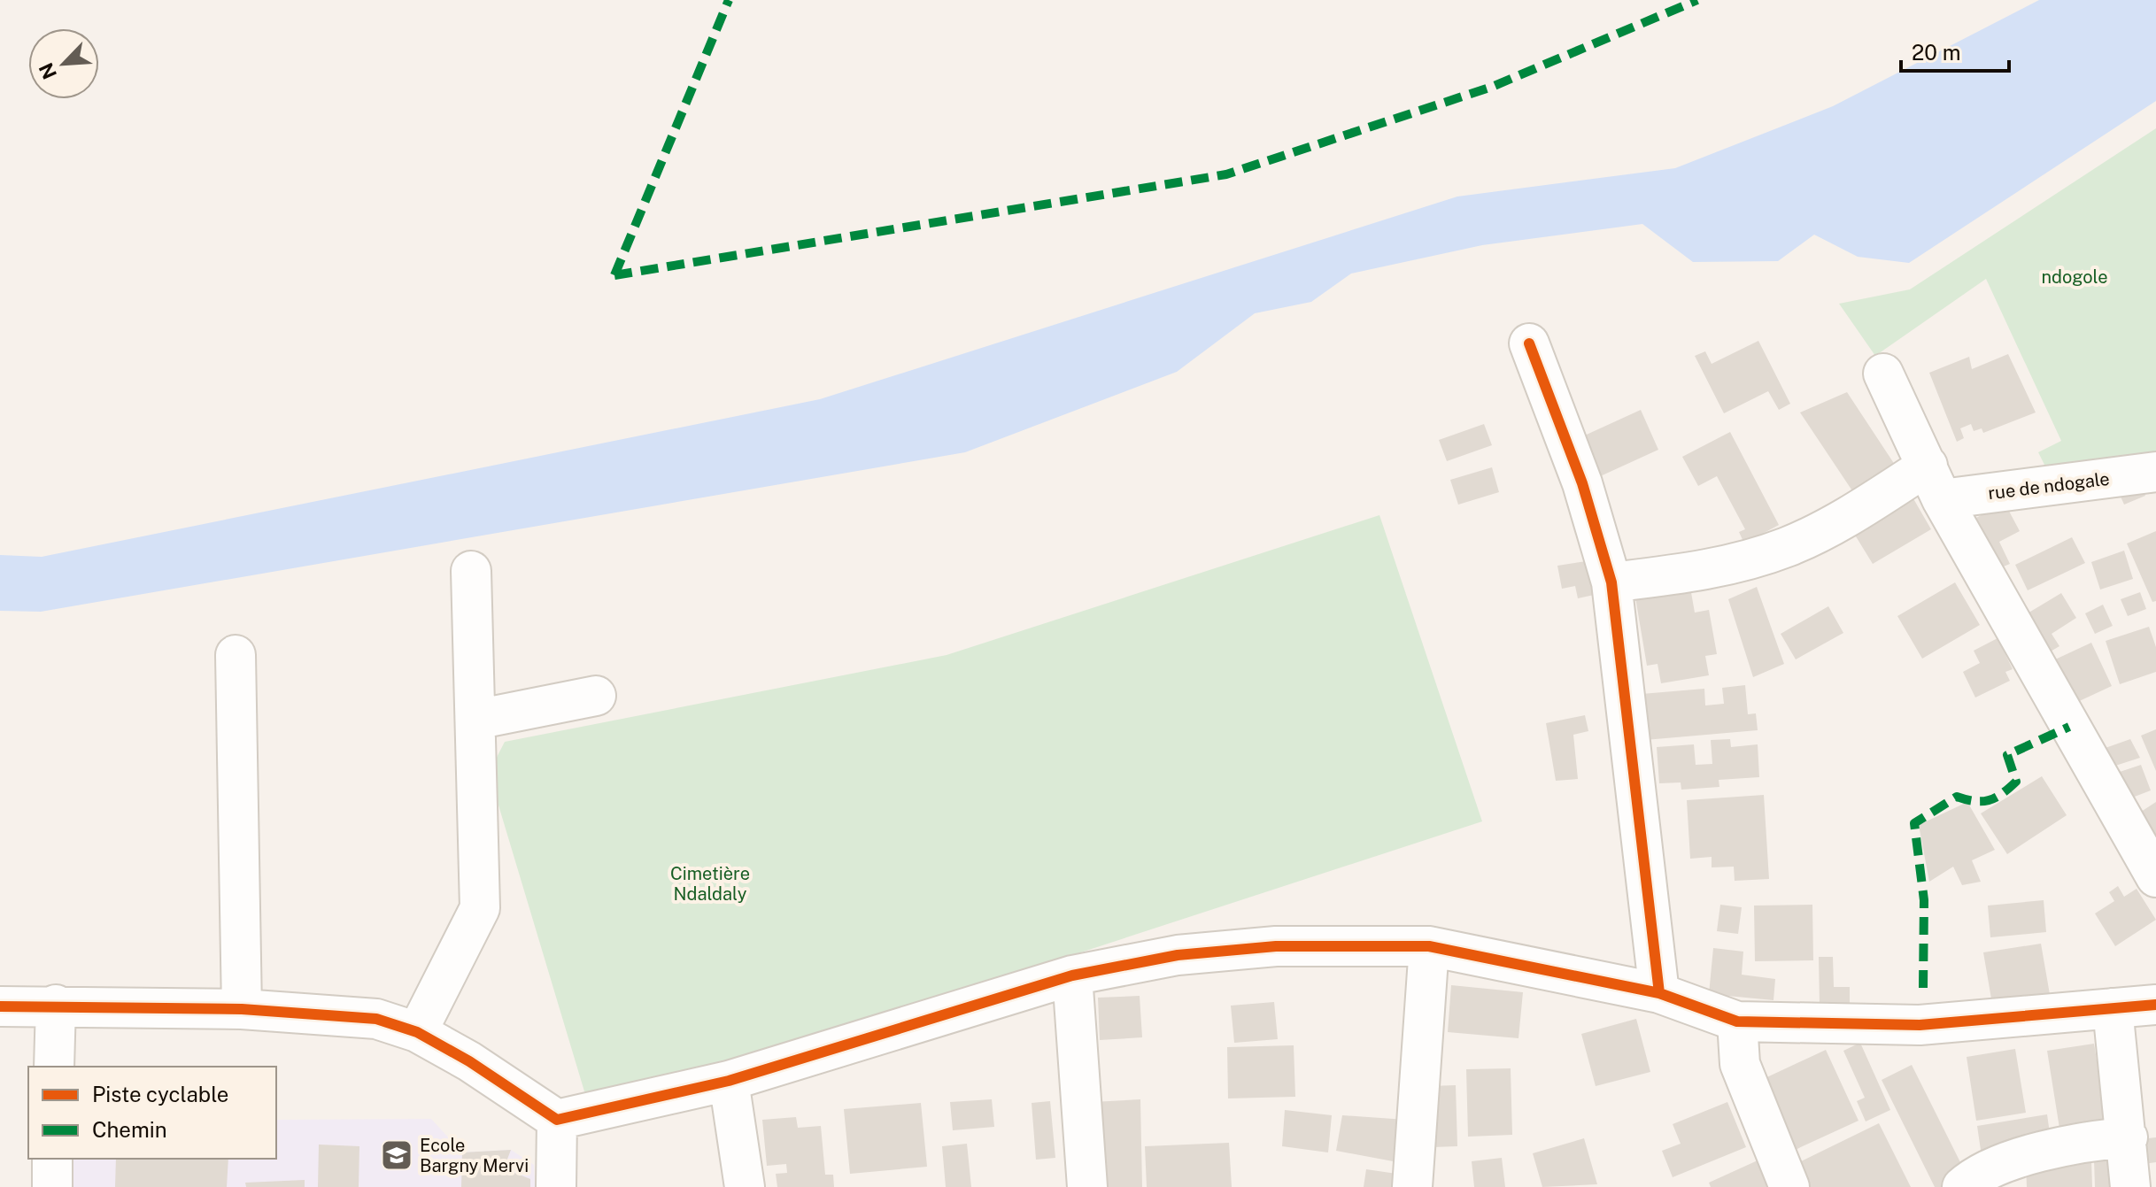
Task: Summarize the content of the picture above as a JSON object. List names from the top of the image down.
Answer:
{
  "streets": {
    "street": ["rue de ndogale"]
  },
  "parks": ["ndogole", "Cimetière Ndaldaly"],
  "places": {
    "school or university": ["Ecole Bargny Mervi"]
  },
  "legend": ["Piste cyclable", "Chemin"],
  "scale_bar": "20 m",
  "north": "bottom left"
}
